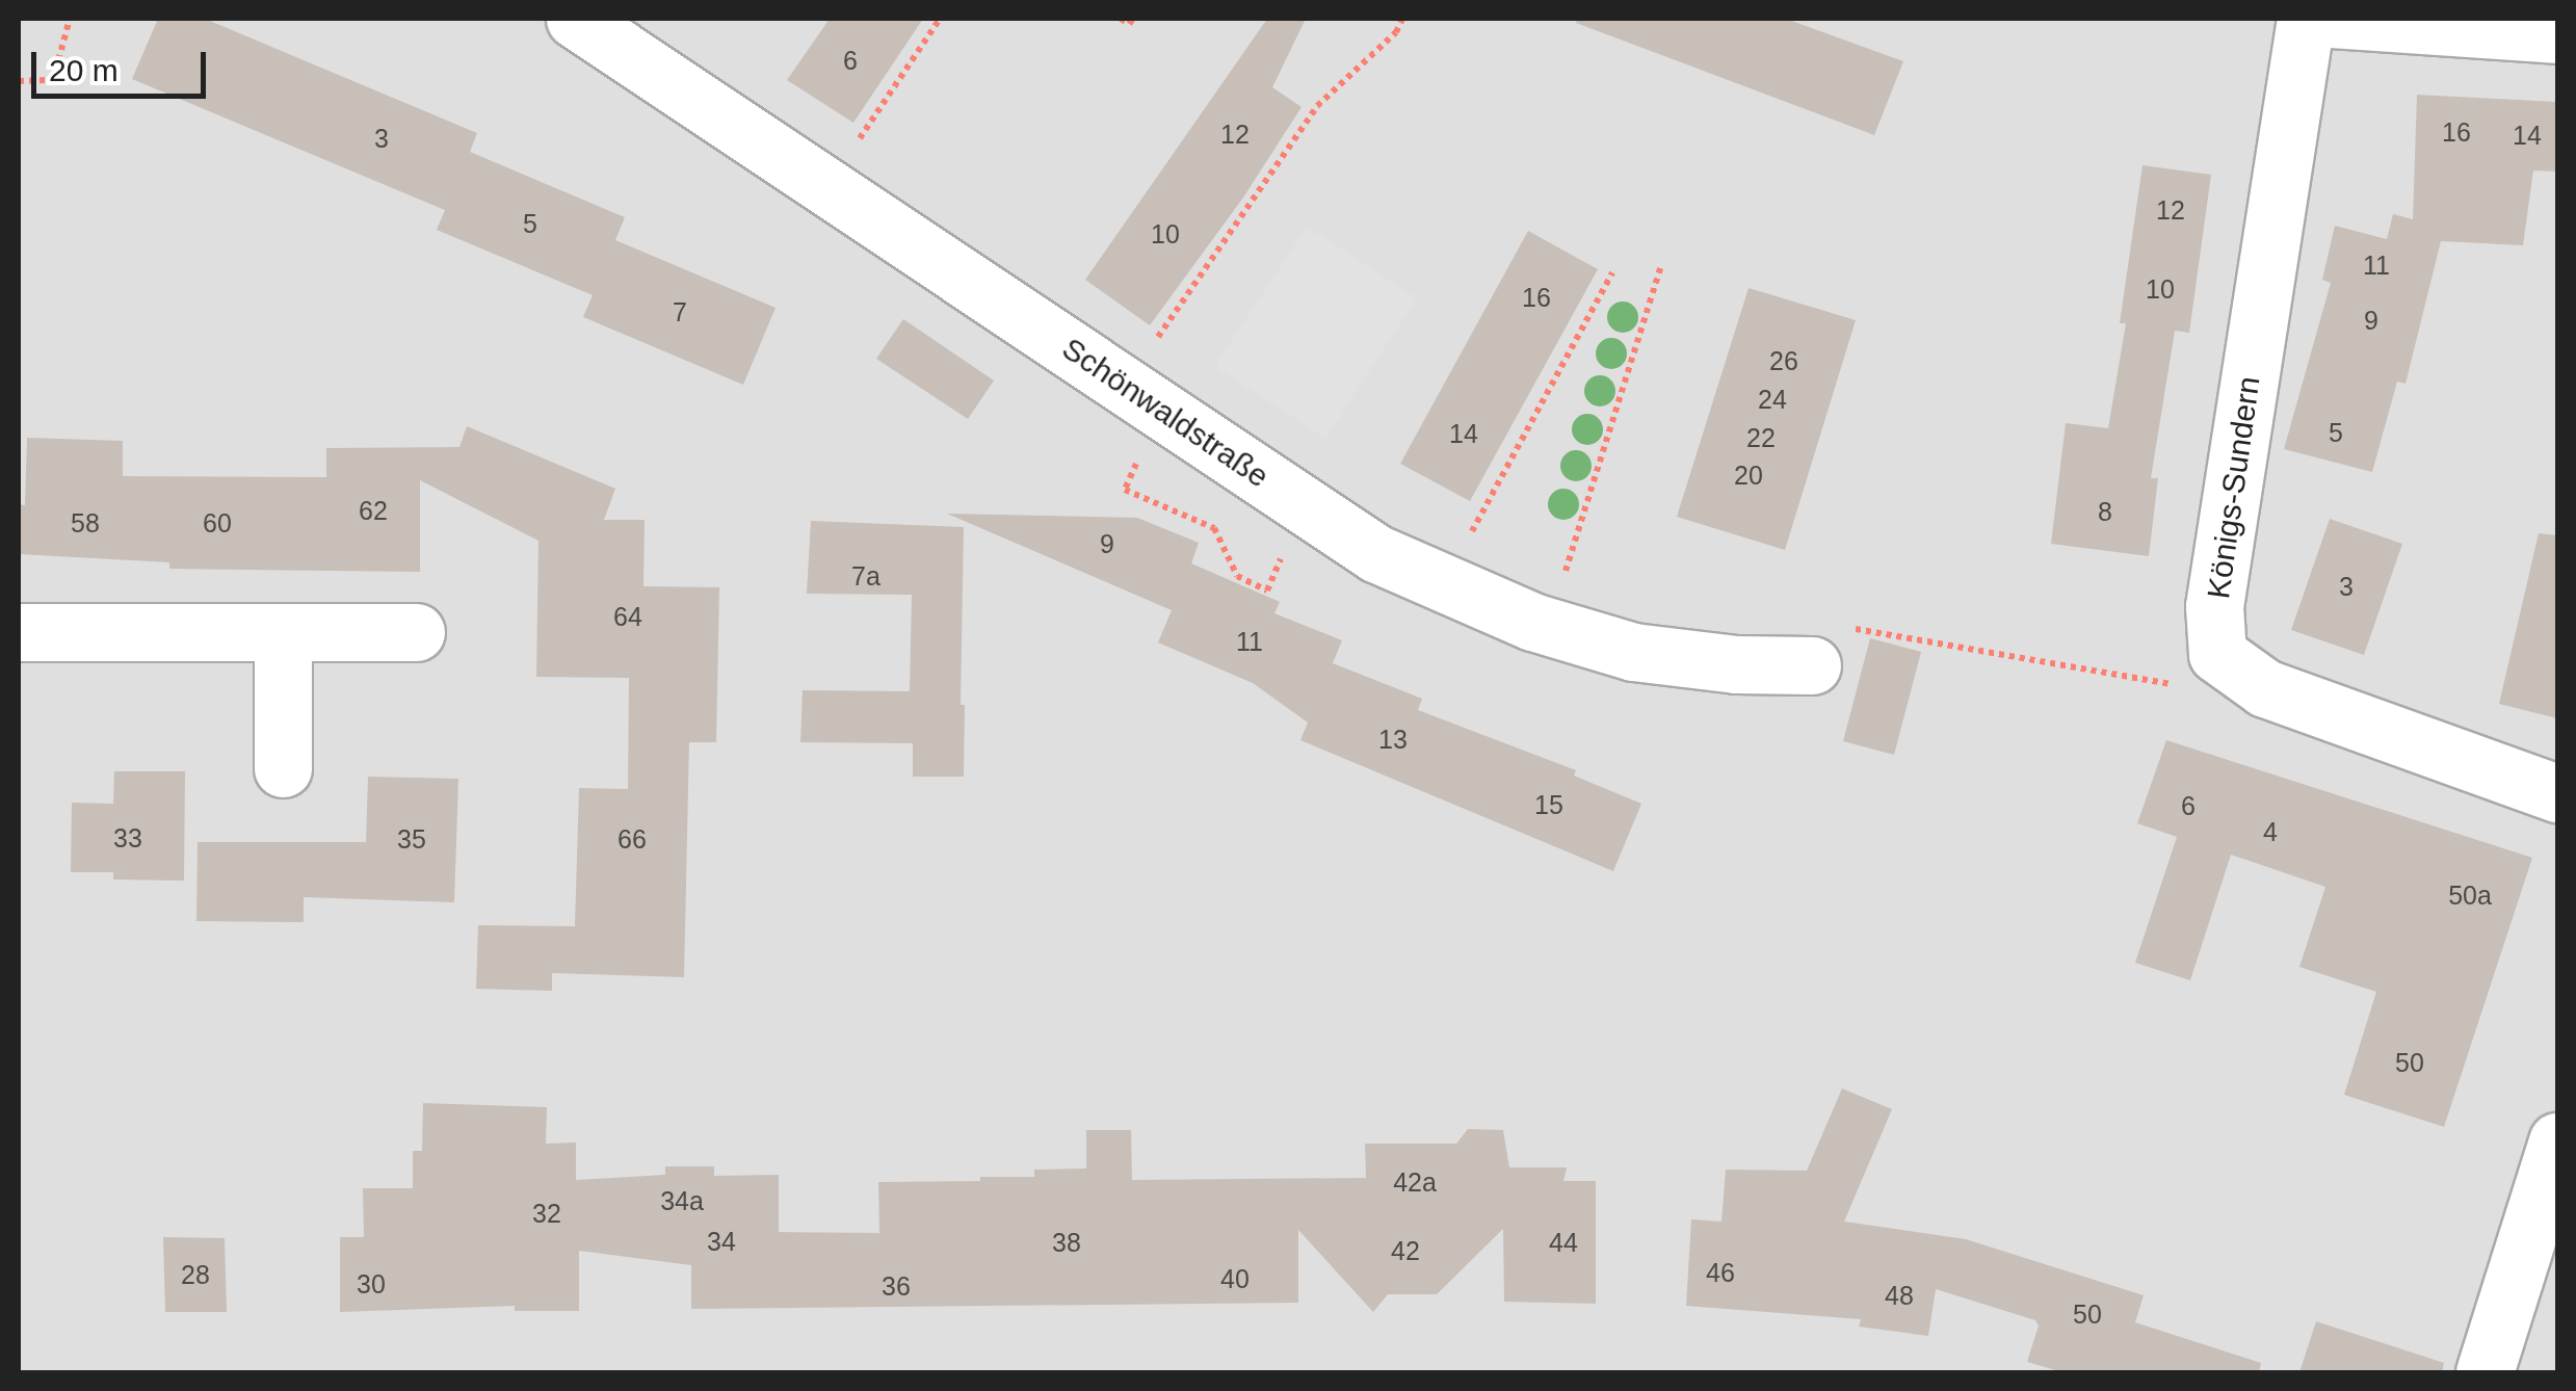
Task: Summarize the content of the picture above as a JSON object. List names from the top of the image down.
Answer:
{
  "streets": {
    "street": ["Schönwaldstraße", "Königs-Sundern"]
  },
  "house_numbers": [
    "6",
    "16",
    "12",
    "14",
    "3",
    "12",
    "5",
    "10",
    "11",
    "10",
    "16",
    "7",
    "9",
    "26",
    "24",
    "5",
    "14",
    "22",
    "20",
    "62",
    "8",
    "58",
    "60",
    "9",
    "7a",
    "3",
    "64",
    "11",
    "13",
    "15",
    "6",
    "4",
    "33",
    "35",
    "66",
    "50a",
    "50",
    "42a",
    "34a",
    "32",
    "34",
    "38",
    "44",
    "42",
    "46",
    "28",
    "40",
    "30",
    "36",
    "48",
    "50"
  ],
  "scale_bar": "20 m"
}
